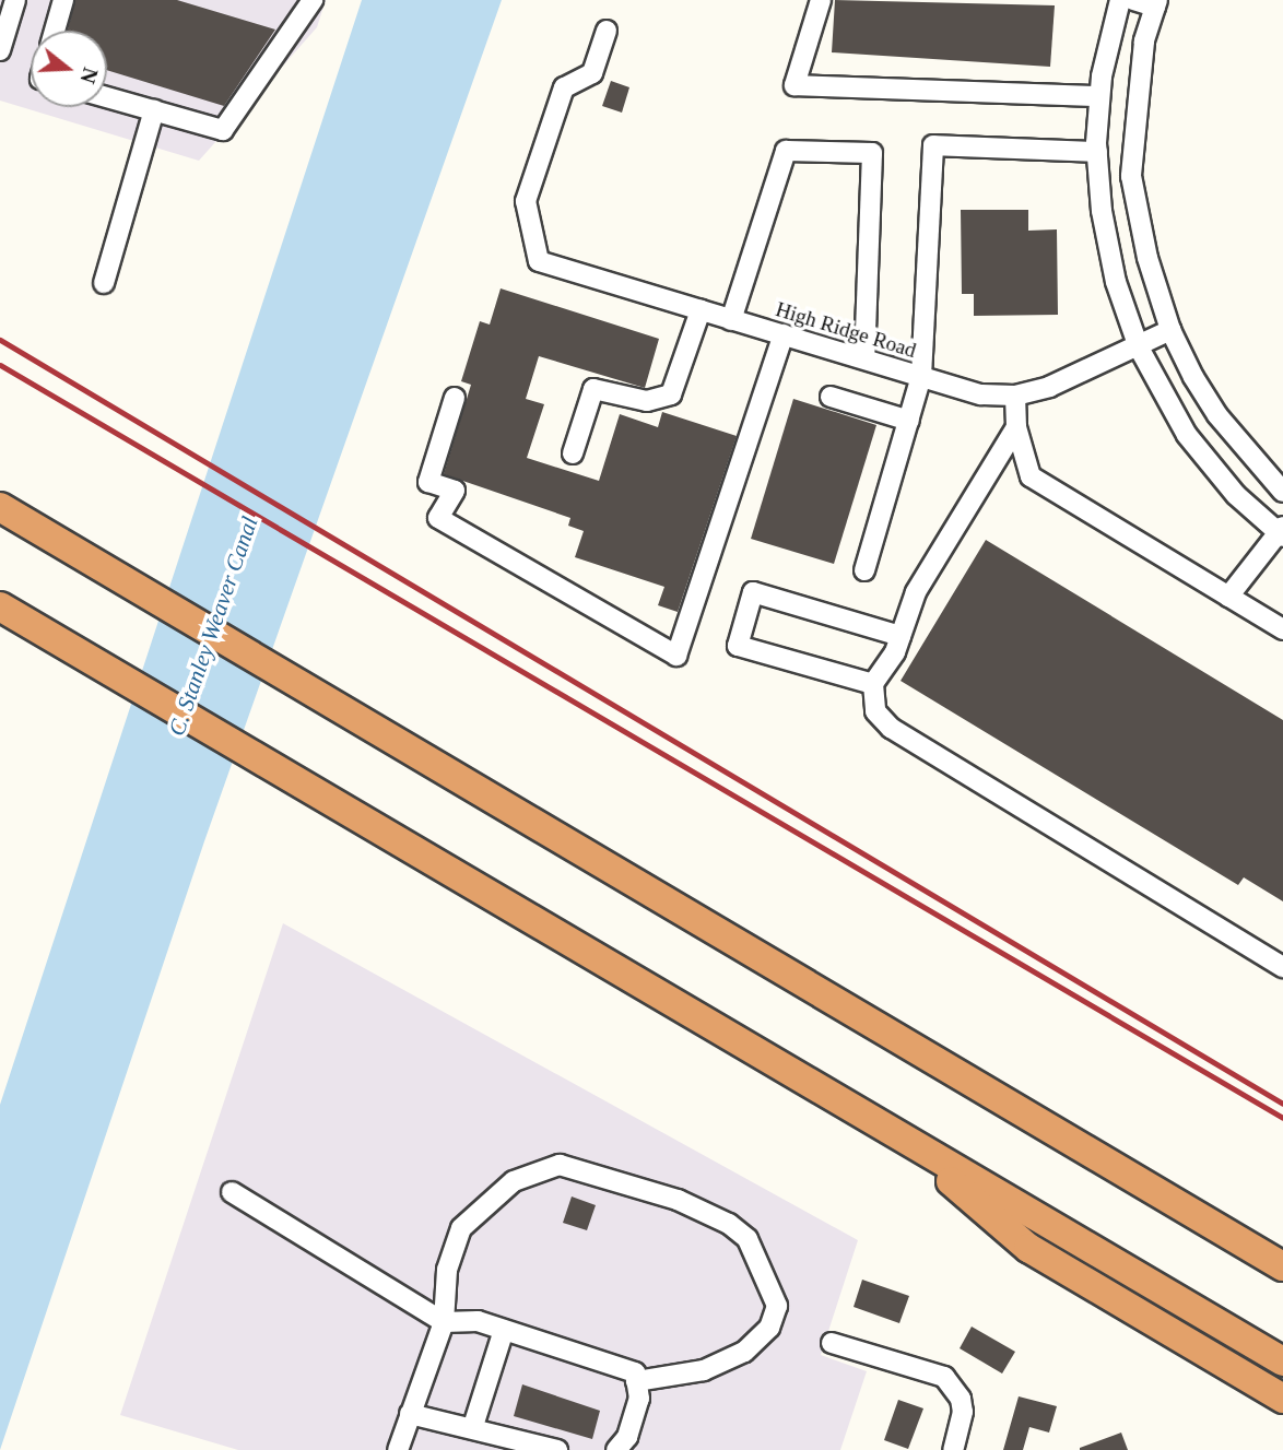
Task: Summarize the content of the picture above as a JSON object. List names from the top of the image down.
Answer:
{
  "streets": {
    "street": ["High Ridge Road"]
  },
  "water": ["C. Stanley Weaver Canal"],
  "north": "right"
}
